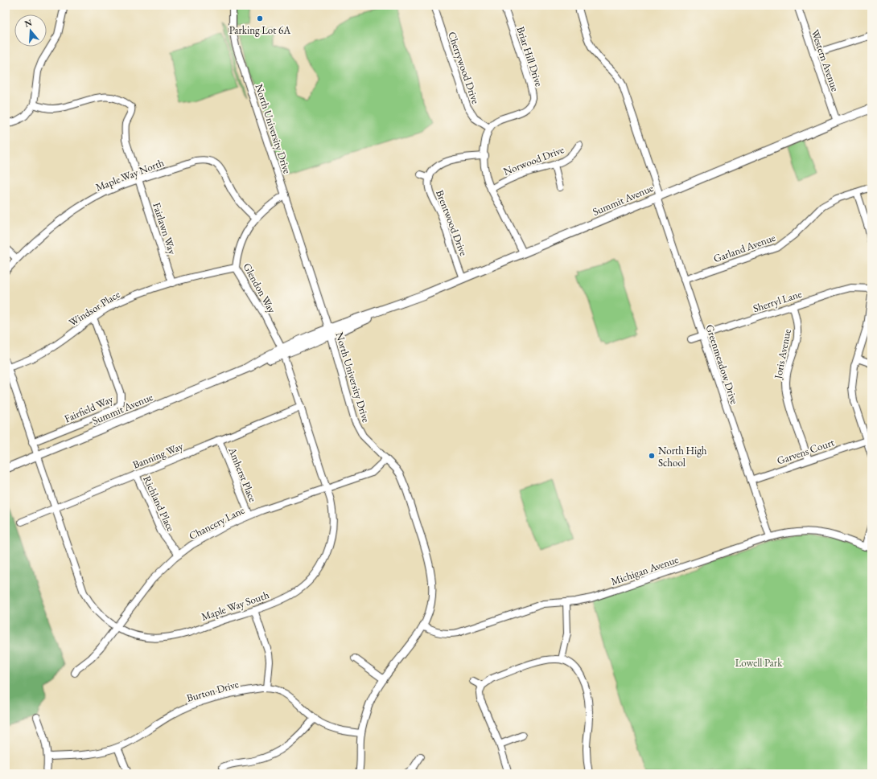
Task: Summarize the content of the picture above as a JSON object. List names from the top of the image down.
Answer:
{
  "streets": {
    "main road": ["Summit Avenue"],
    "street": [
      "Briar Hill Drive",
      "Western Avenue",
      "Cherrywood Drive",
      "North University Drive",
      "Norwood Drive",
      "Maple Way North",
      "Brentwood Drive",
      "Fairlawn Way",
      "Garland Avenue",
      "Glendon Way",
      "Sherryl Lane",
      "Windsor Place",
      "Joris Avenue",
      "Greenmeadow Drive",
      "Fairfield Way",
      "Garvens Court",
      "Banning Way",
      "Amherst Place",
      "Richland Place",
      "Chancery Lane",
      "Michigan Avenue",
      "Maple Way South",
      "Burton Drive"
    ]
  },
  "crossings": [
    ["Briar Hill Drive", "Cherrywood Drive"],
    ["Western Avenue", "Summit Avenue"],
    ["North University Drive", "Summit Avenue"],
    ["North University Drive", "Glendon Way"],
    ["North University Drive", "Chancery Lane"],
    ["North University Drive", "Michigan Avenue"],
    ["North University Drive", "Burton Drive"],
    ["Maple Way North", "Fairlawn Way"],
    ["Maple Way North", "Glendon Way"],
    ["Summit Avenue", "Brentwood Drive"],
    ["Summit Avenue", "Glendon Way"],
    ["Summit Avenue", "Greenmeadow Drive"],
    ["Summit Avenue", "Maple Way South"],
    ["Fairlawn Way", "Windsor Place"],
    ["Garland Avenue", "Greenmeadow Drive"],
    ["Glendon Way", "Windsor Place"],
    ["Glendon Way", "Maple Way South"],
    ["Sherryl Lane", "Joris Avenue"],
    ["Sherryl Lane", "Greenmeadow Drive"],
    ["Windsor Place", "Fairfield Way"],
    ["Joris Avenue", "Garvens Court"],
    ["Greenmeadow Drive", "Garvens Court"],
    ["Greenmeadow Drive", "Michigan Avenue"],
    ["Banning Way", "Amherst Place"],
    ["Banning Way", "Richland Place"],
    ["Banning Way", "Maple Way South"],
    ["Amherst Place", "Chancery Lane"],
    ["Richland Place", "Chancery Lane"],
    ["Chancery Lane", "Maple Way South"]
  ],
  "parks": ["Lowell Park"],
  "places": ["Parking Lot 6A", "North High School"],
  "north": "top"
}
